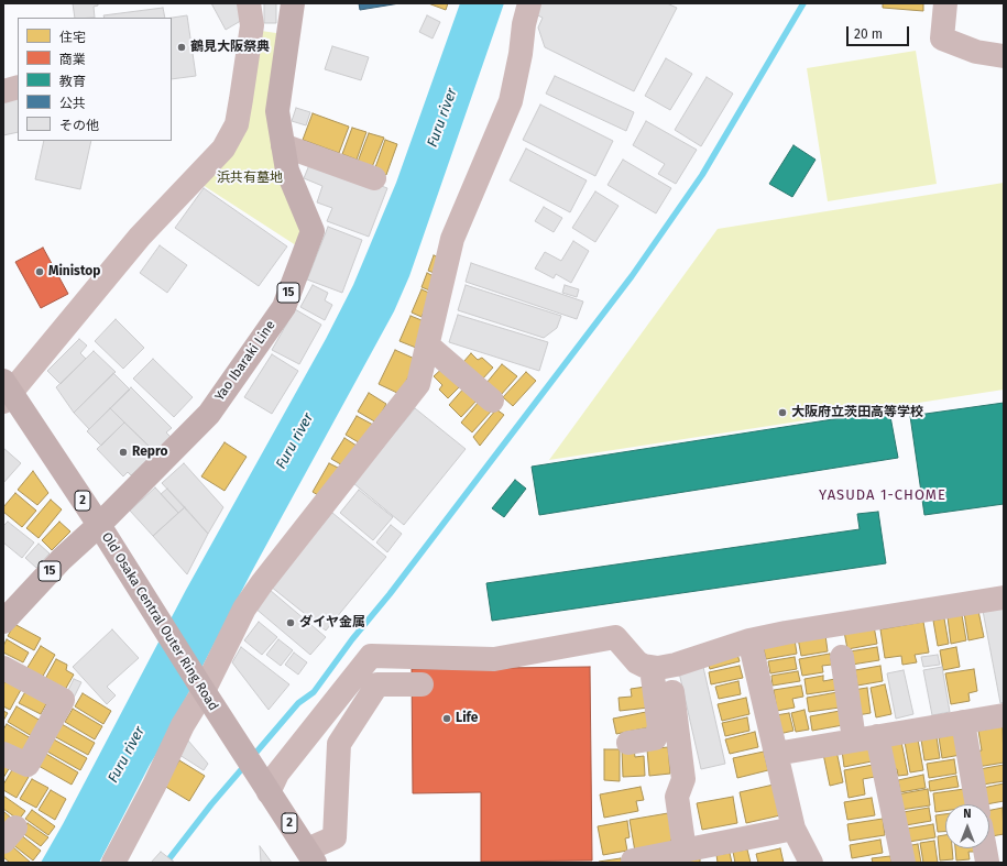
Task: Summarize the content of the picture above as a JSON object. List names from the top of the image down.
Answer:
{
  "streets": {
    "main road": [
      "15",
      "Yao Ibaraki Line",
      "2",
      "Old Osaka Central Outer Ring Road"
    ]
  },
  "crossings": [
    ["Yao Ibaraki Line", "Old Osaka Central Outer Ring Road"]
  ],
  "districts": ["YASUDA 1-CHOME"],
  "water": ["Furu river"],
  "parks": ["浜共有墓地"],
  "places": [
    "鶴見大阪祭典",
    "Ministop",
    "大阪府立茨田高等学校",
    "Repro",
    "ダイヤ金属",
    "Life"
  ],
  "legend": [
    "住宅",
    "商業",
    "教育",
    "公共",
    "その他"
  ],
  "scale_bar": "20 m",
  "north": "top"
}
